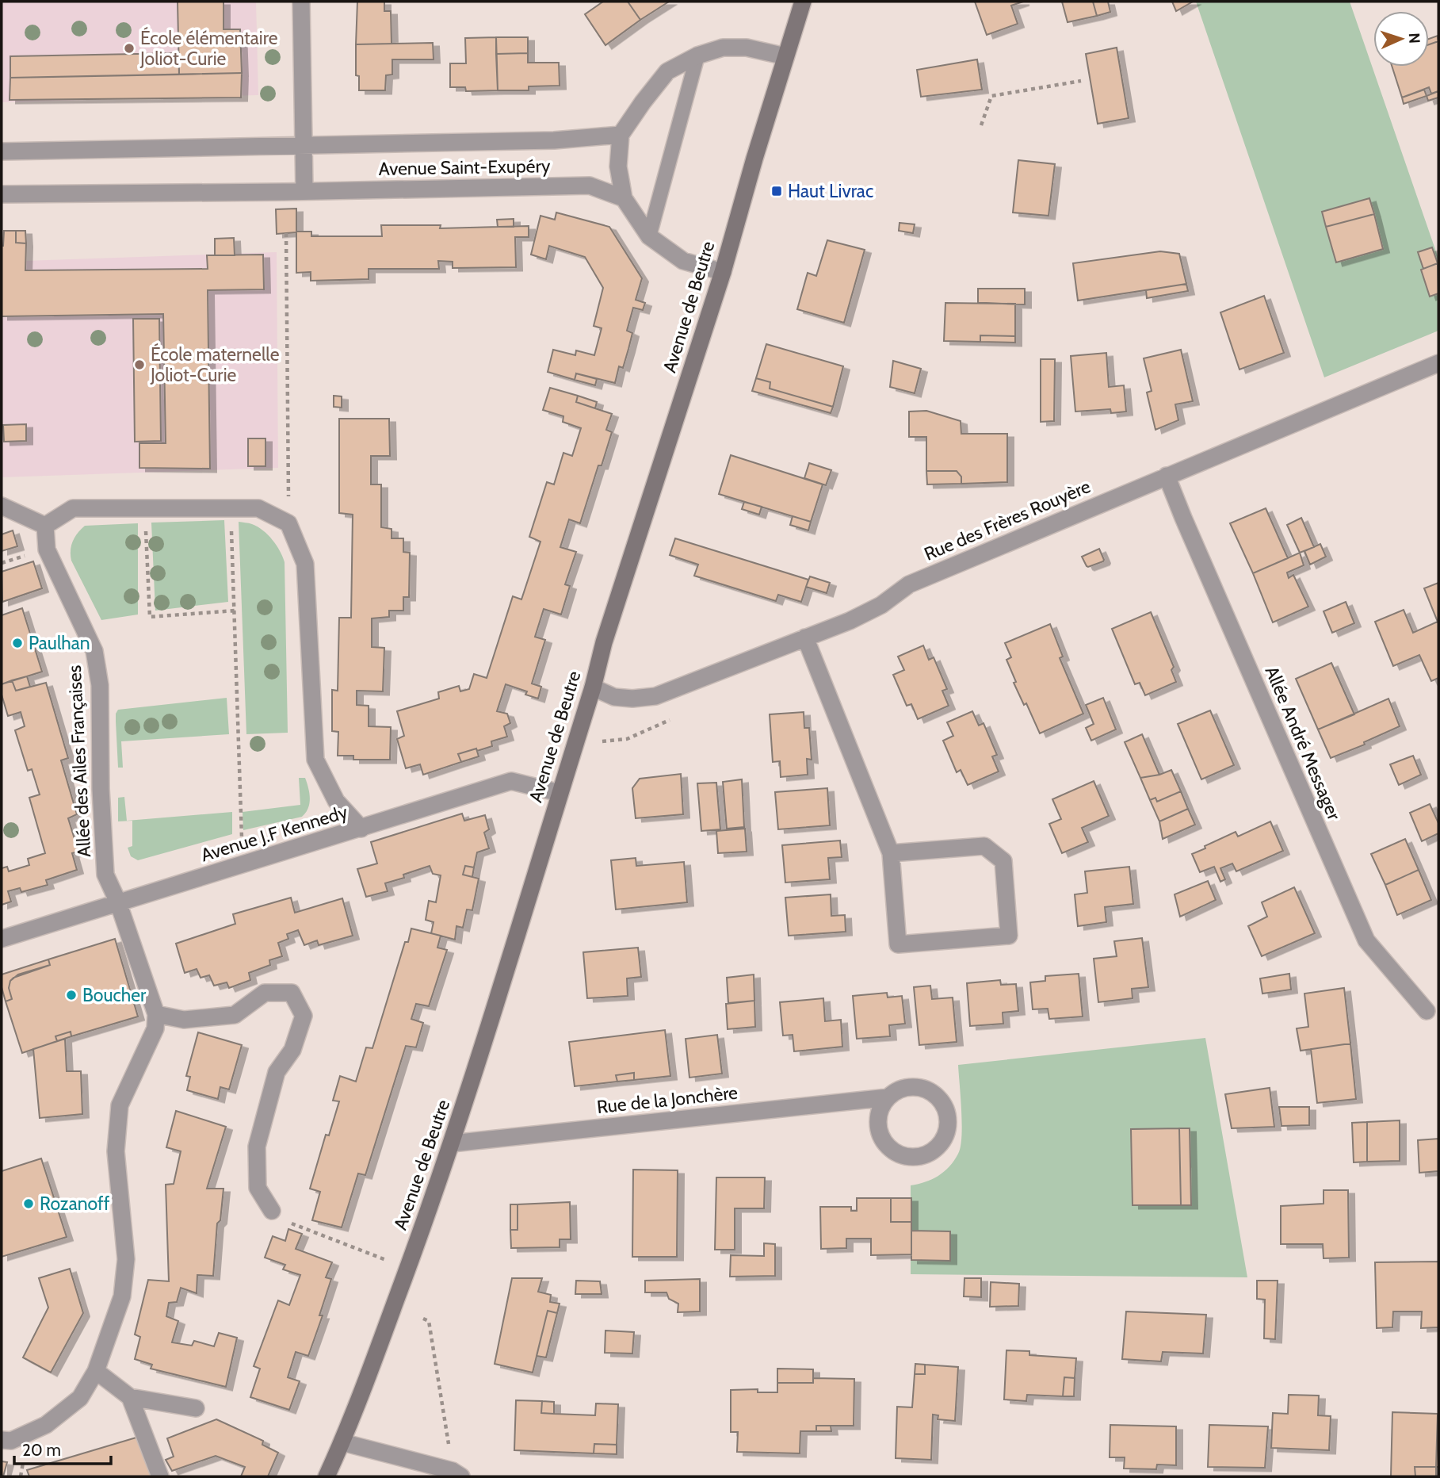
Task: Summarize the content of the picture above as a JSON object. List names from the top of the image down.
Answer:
{
  "streets": {
    "street": [
      "Avenue Saint-Exupéry",
      "Avenue de Beutre",
      "Rue des Frères Rouyère",
      "Allée André Messager",
      "Allée des Ailes Françaises",
      "Avenue J.F Kennedy",
      "Rue de la Jonchère"
    ]
  },
  "crossings": [
    ["Avenue de Beutre", "Rue des Frères Rouyère"],
    ["Avenue de Beutre", "Avenue J.F Kennedy"],
    ["Avenue de Beutre", "Rue de la Jonchère"],
    ["Rue des Frères Rouyère", "Allée André Messager"],
    ["Allée des Ailes Françaises", "Avenue J.F Kennedy"]
  ],
  "places": {
    "other": [
      "École élémentaire Joliot-Curie",
      "École maternelle Joliot-Curie",
      "Paulhan",
      "Boucher",
      "Rozanoff"
    ],
    "transit": ["Haut Livrac"]
  },
  "scale_bar": "20 m",
  "north": "right"
}
